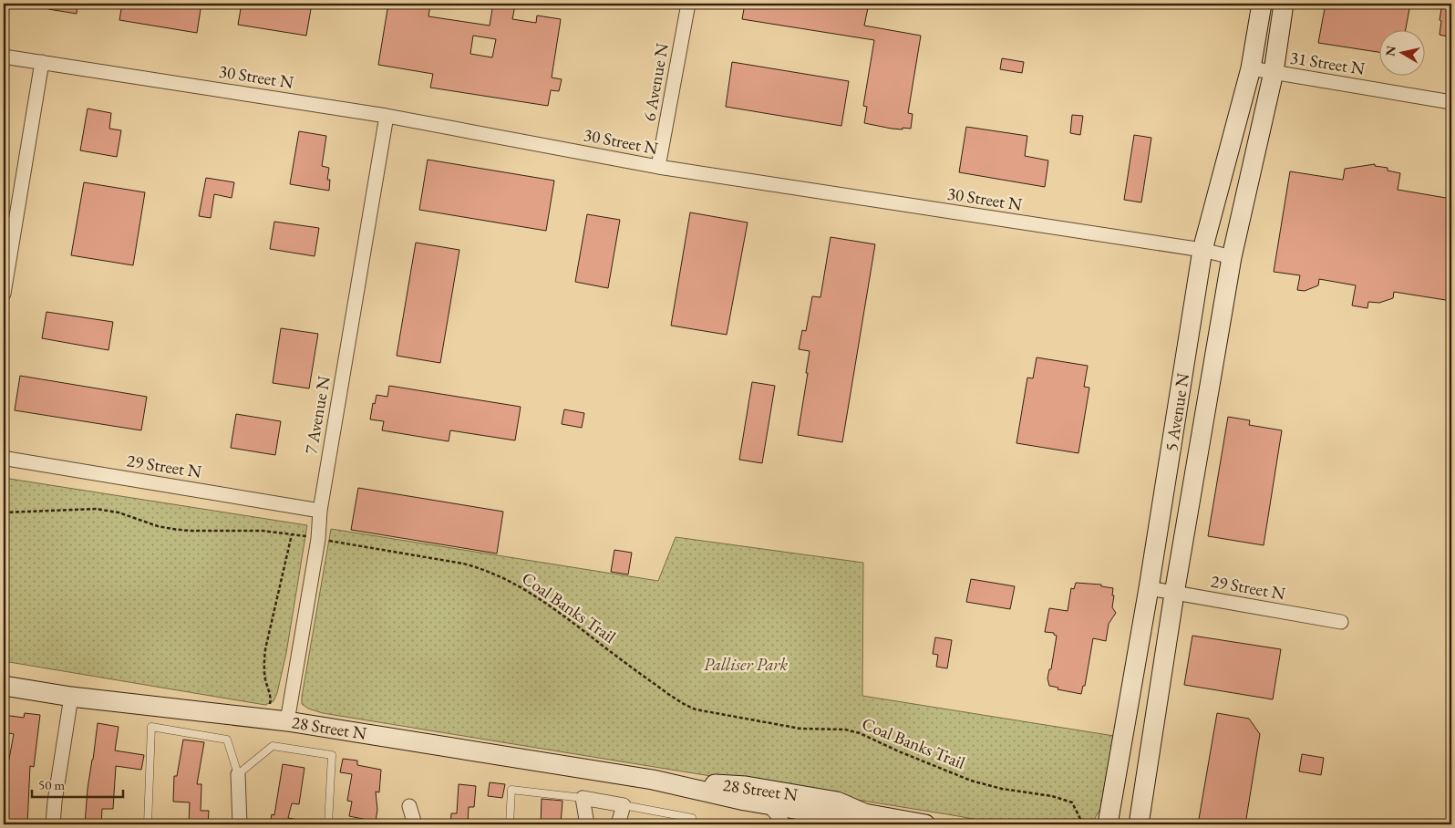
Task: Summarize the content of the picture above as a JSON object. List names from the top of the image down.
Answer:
{
  "streets": {
    "main road": ["5 Avenue N", "28 Street N"],
    "street": [
      "31 Street N",
      "30 Street N",
      "6 Avenue N",
      "7 Avenue N",
      "29 Street N"
    ],
    "path": ["Coal Banks Trail"]
  },
  "crossings": [
    ["31 Street N", "5 Avenue N"],
    ["30 Street N", "6 Avenue N"],
    ["30 Street N", "5 Avenue N"],
    ["30 Street N", "7 Avenue N"],
    ["5 Avenue N", "29 Street N"],
    ["7 Avenue N", "29 Street N"],
    ["7 Avenue N", "Coal Banks Trail"],
    ["7 Avenue N", "28 Street N"]
  ],
  "parks": ["Palliser Park"],
  "scale_bar": "50 m",
  "north": "left"
}
